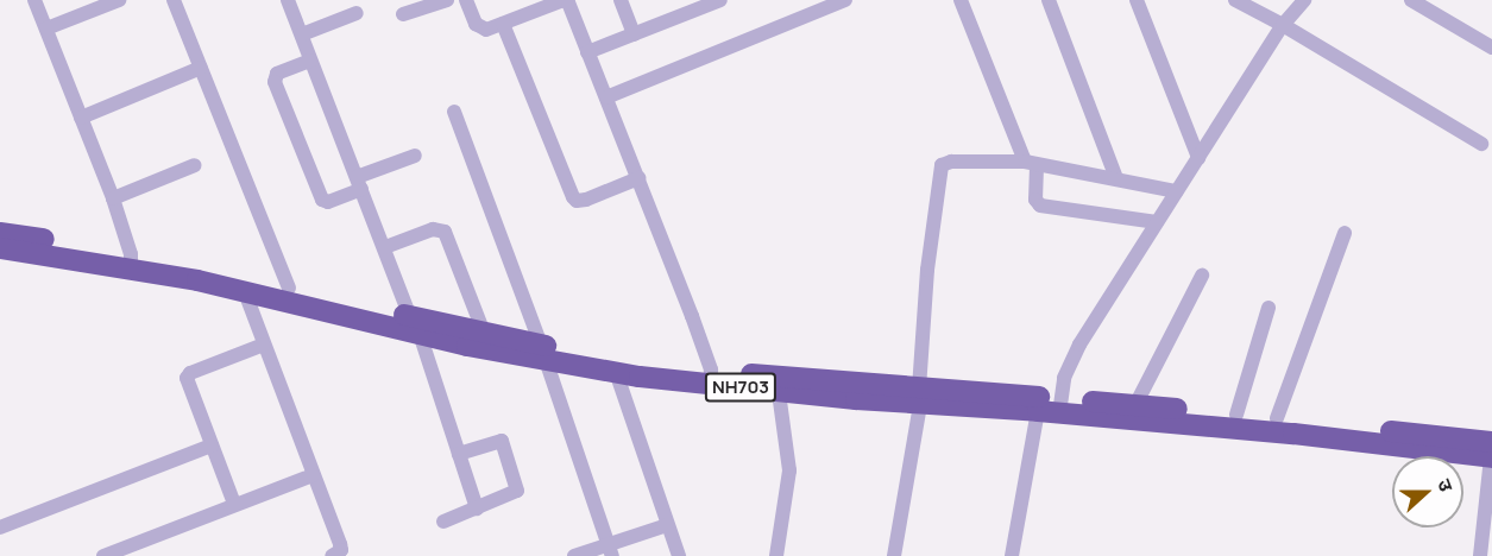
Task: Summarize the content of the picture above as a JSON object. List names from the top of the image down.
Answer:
{
  "streets": {
    "highway": ["NH703"]
  },
  "north": "right"
}
